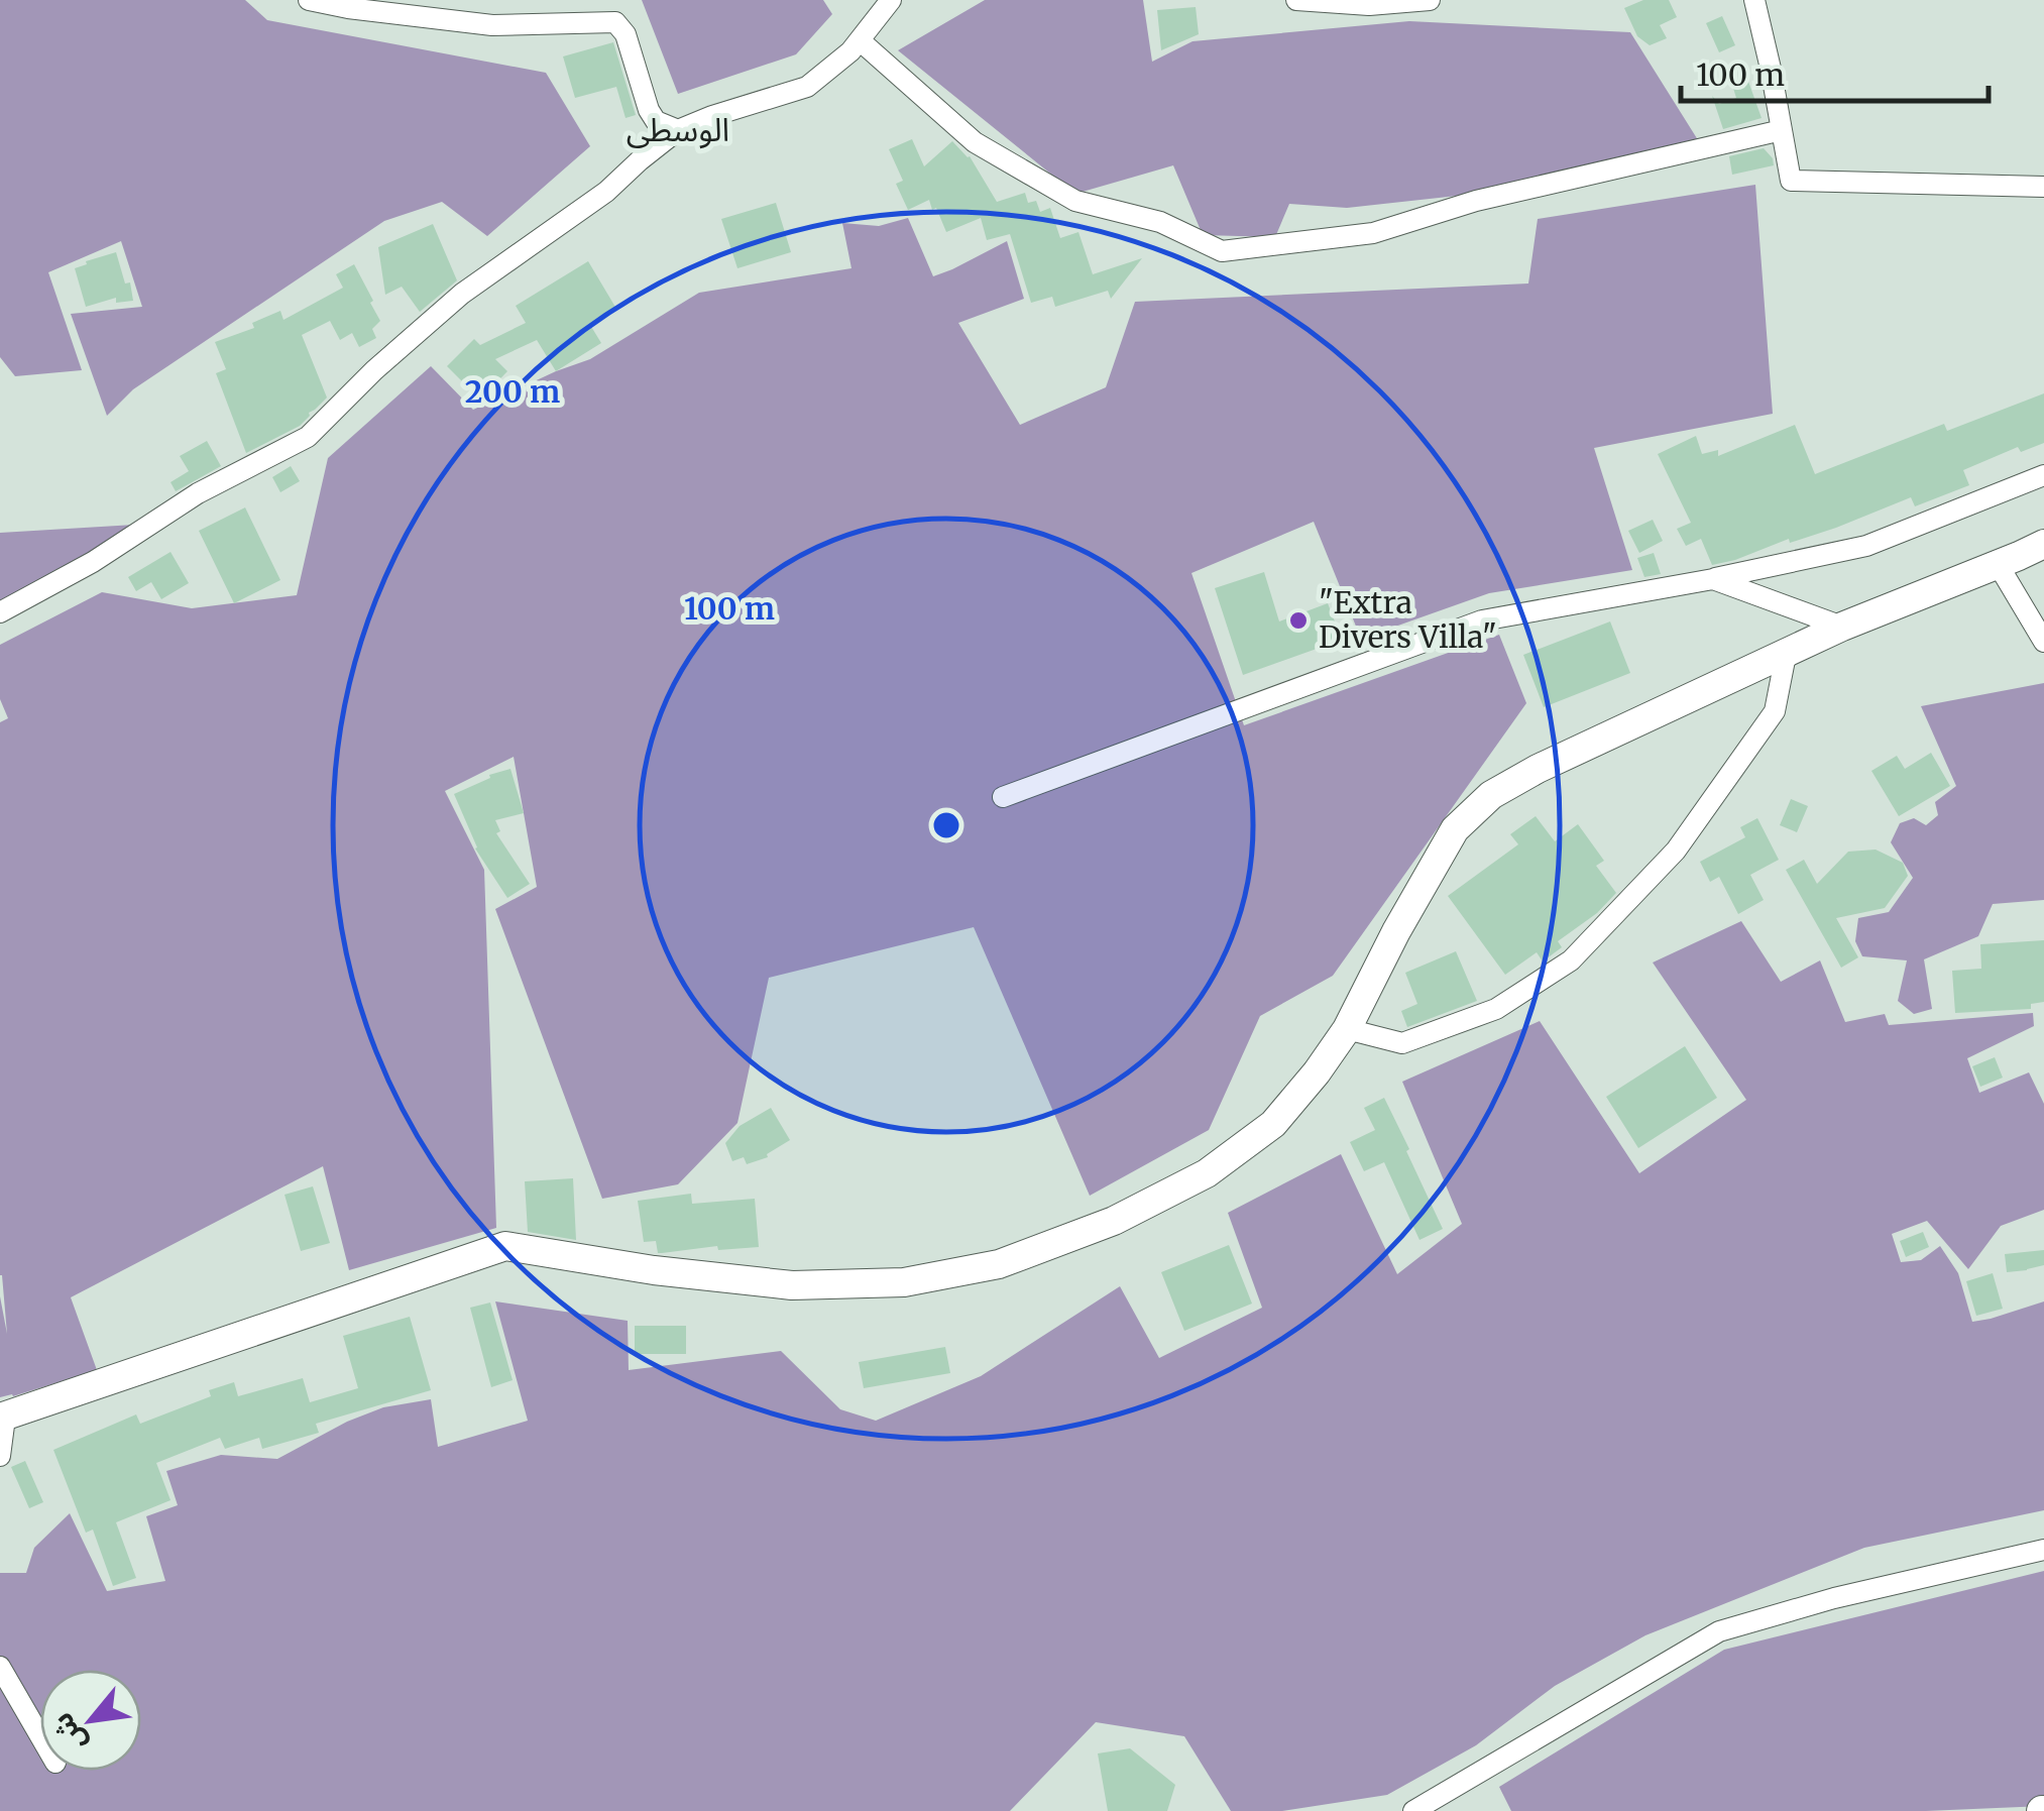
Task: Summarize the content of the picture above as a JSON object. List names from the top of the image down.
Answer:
{
  "districts": ["الوسطى"],
  "places": ["\"Extra Divers Villa\""],
  "scale_bar": "100 m",
  "north": "bottom left",
  "rings": ["200 m", "100 m"]
}
